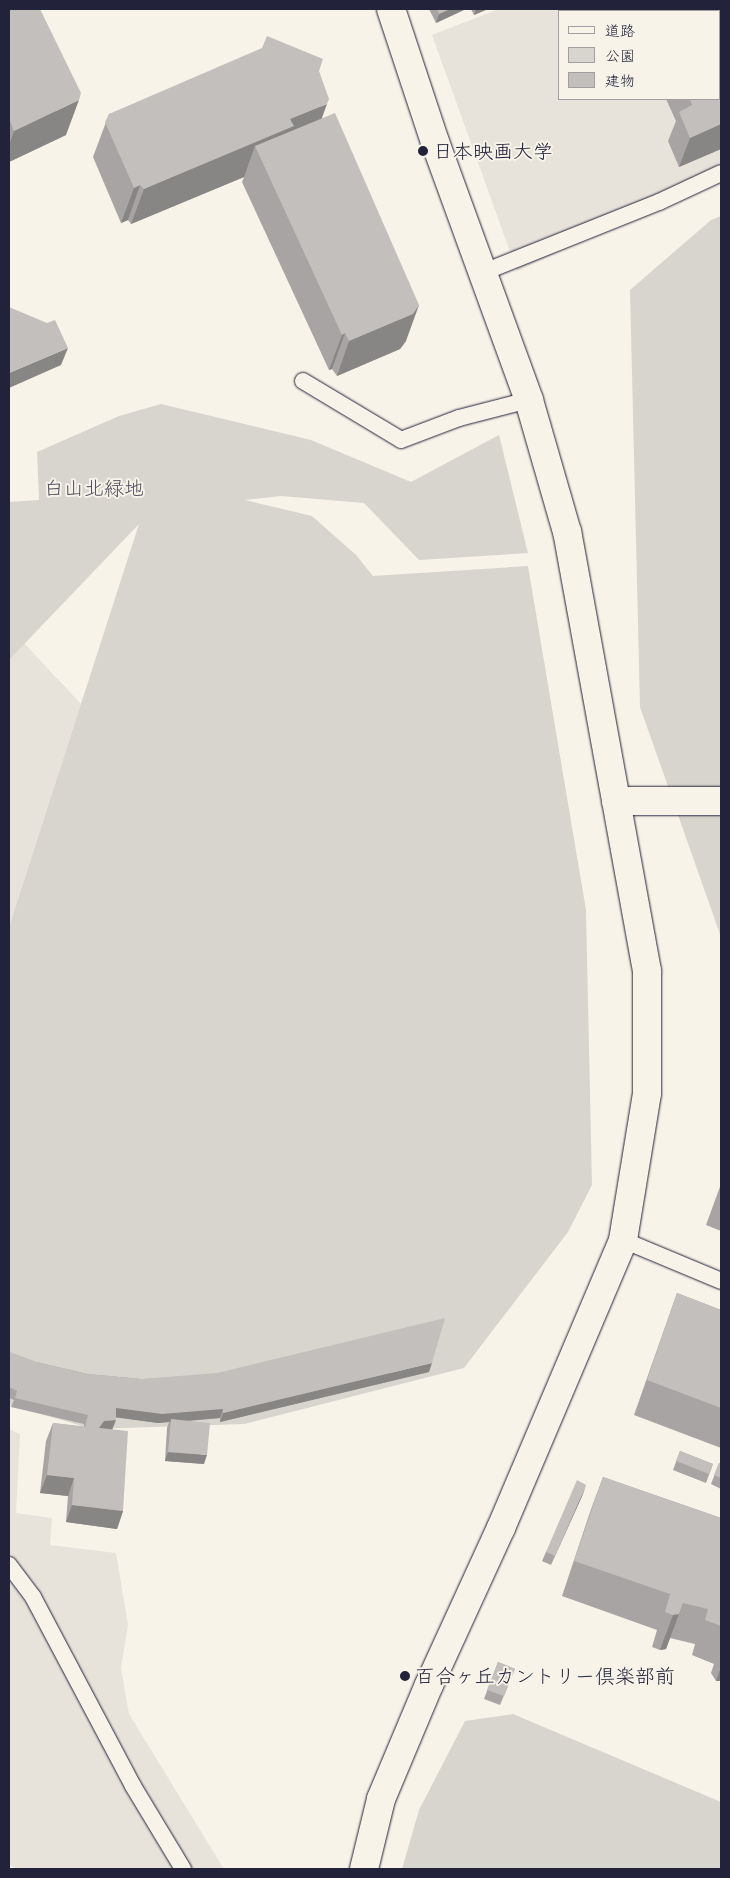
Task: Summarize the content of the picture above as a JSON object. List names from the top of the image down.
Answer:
{
  "parks": ["白山北緑地"],
  "places": ["日本映画大学", "百合ヶ丘カントリー倶楽部前"],
  "legend": ["道路", "公園", "建物"]
}
